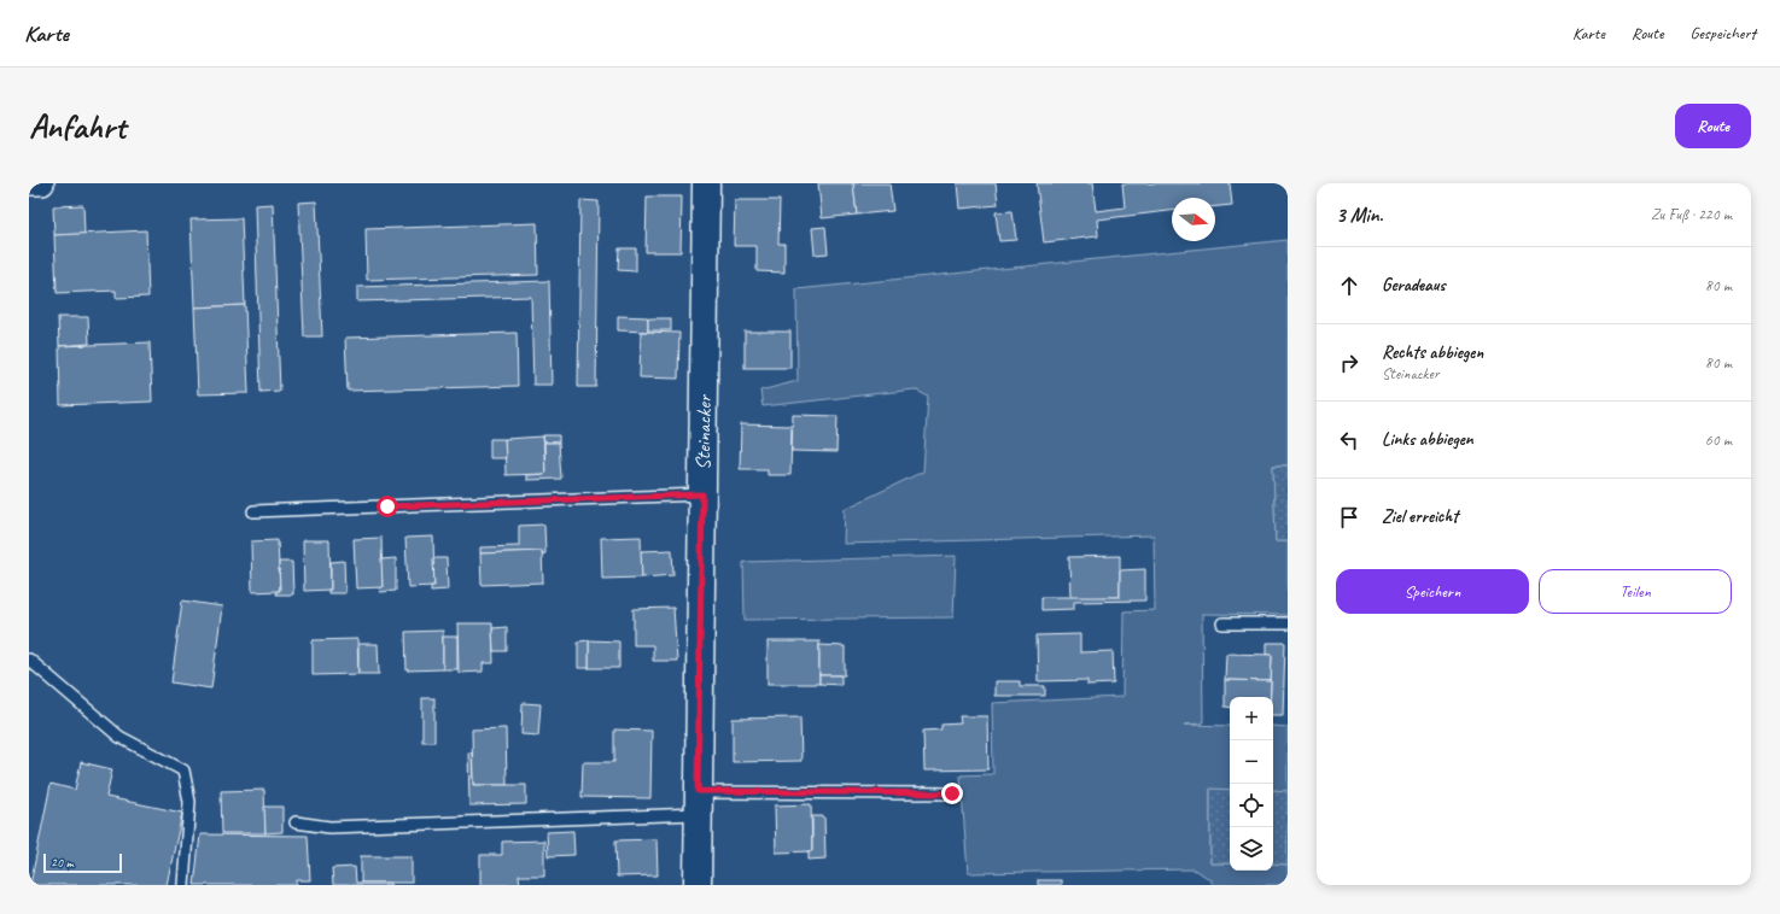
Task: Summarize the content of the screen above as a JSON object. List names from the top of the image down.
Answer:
{
  "streets": {
    "street": ["Steinacker"]
  },
  "scale_bar": "20 m",
  "north": "right",
  "page": {
    "header": "Karte",
    "nav": ["Karte", "Route", "Gespeichert"],
    "buttons": [
      "Route",
      ["Speichern", "Teilen"]
    ],
    "title": "Anfahrt",
    "heading": ["3 Min.", "Zu Fuß · 220 m"],
    "list": [
      ["Geradeaus", "80 m"],
      ["Rechts abbiegen", "Steinacker", "80 m"],
      ["Links abbiegen", "60 m"],
      "Ziel erreicht"
    ],
    "map_buttons": ["+", "−"],
    "scale": "20 m"
  }
}
